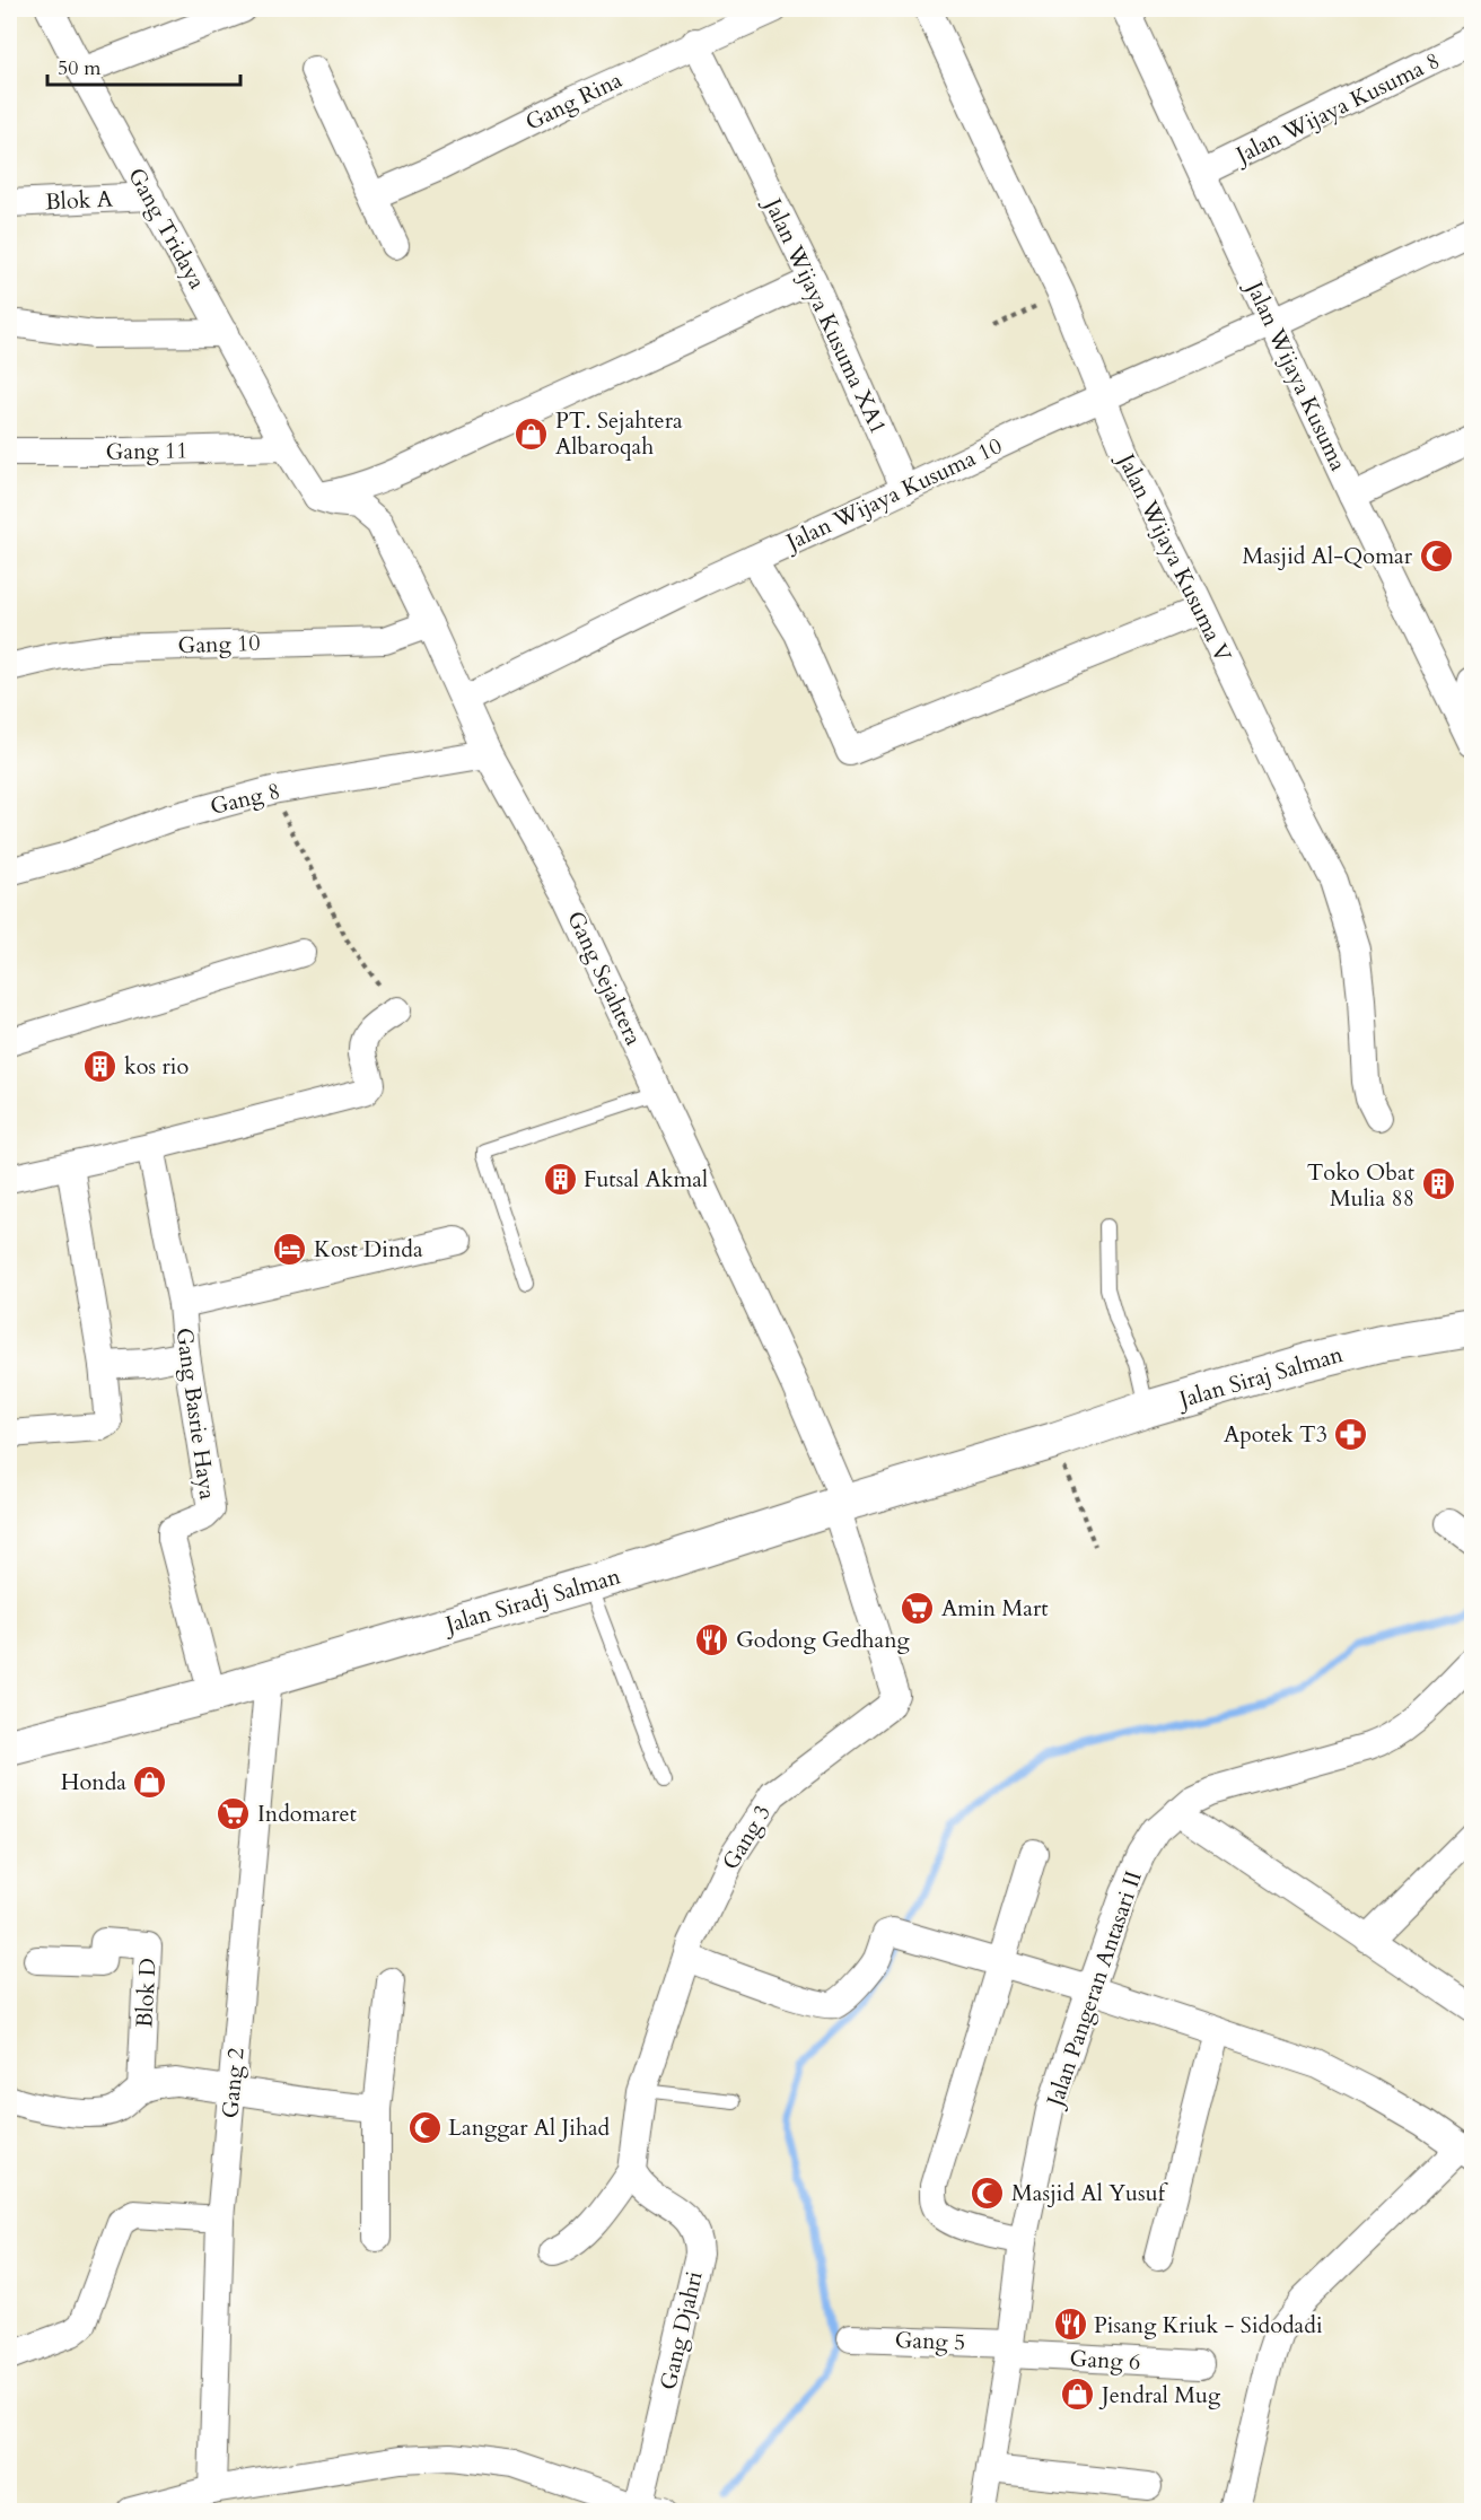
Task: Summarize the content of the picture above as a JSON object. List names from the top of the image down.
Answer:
{
  "streets": {
    "street": [
      "Gang Rina",
      "Jalan Wijaya Kusuma 8",
      "Blok A",
      "Gang Tridaya",
      "Jalan Wijaya Kusuma XA1",
      "Jalan Wijaya Kusuma",
      "Gang 11",
      "Jalan Wijaya Kusuma 10",
      "Jalan Wijaya Kusuma V",
      "Gang 10",
      "Gang 8",
      "Gang Sejahtera",
      "Jalan Siraj Salman",
      "Gang Basrie Haya",
      "Jalan Siradj Salman",
      "Gang 3",
      "Jalan Pangeran Antasari II",
      "Blok D",
      "Gang 2",
      "Gang Djahri",
      "Gang 5",
      "Gang 6"
    ]
  },
  "crossings": [
    ["Gang Rina", "Jalan Wijaya Kusuma XA1"],
    ["Jalan Wijaya Kusuma 8", "Jalan Wijaya Kusuma"],
    ["Blok A", "Gang Tridaya"],
    ["Gang Tridaya", "Gang 11"],
    ["Gang Tridaya", "Gang Sejahtera"],
    ["Jalan Wijaya Kusuma XA1", "Jalan Wijaya Kusuma 10"],
    ["Jalan Wijaya Kusuma", "Jalan Wijaya Kusuma 10"],
    ["Jalan Wijaya Kusuma 10", "Jalan Wijaya Kusuma V"],
    ["Jalan Wijaya Kusuma 10", "Gang Sejahtera"],
    ["Gang 10", "Gang Sejahtera"],
    ["Gang 8", "Gang Sejahtera"],
    ["Gang Sejahtera", "Jalan Siradj Salman"],
    ["Gang Sejahtera", "Gang 3"],
    ["Jalan Siraj Salman", "Jalan Siradj Salman"],
    ["Gang Basrie Haya", "Jalan Siradj Salman"],
    ["Jalan Siradj Salman", "Gang 3"],
    ["Jalan Siradj Salman", "Gang 2"],
    ["Gang 3", "Gang Djahri"],
    ["Jalan Pangeran Antasari II", "Gang 5"],
    ["Jalan Pangeran Antasari II", "Gang 6"],
    ["Gang 5", "Gang 6"]
  ],
  "places": {
    "shop": ["PT. Sejahtera Albaroqah", "Honda", "Jendral Mug"],
    "mosque": ["Masjid Al-Qomar", "Langgar Al Jihad", "Masjid Al Yusuf"],
    "building": ["kos rio", "Futsal Akmal", "Toko Obat Mulia 88"],
    "hotel": ["Kost Dinda"],
    "pharmacy": ["Apotek T3"],
    "supermarket": ["Amin Mart", "Indomaret"],
    "restaurant": ["Godong Gedhang", "Pisang Kriuk - Sidodadi"]
  },
  "scale_bar": "50 m"
}
